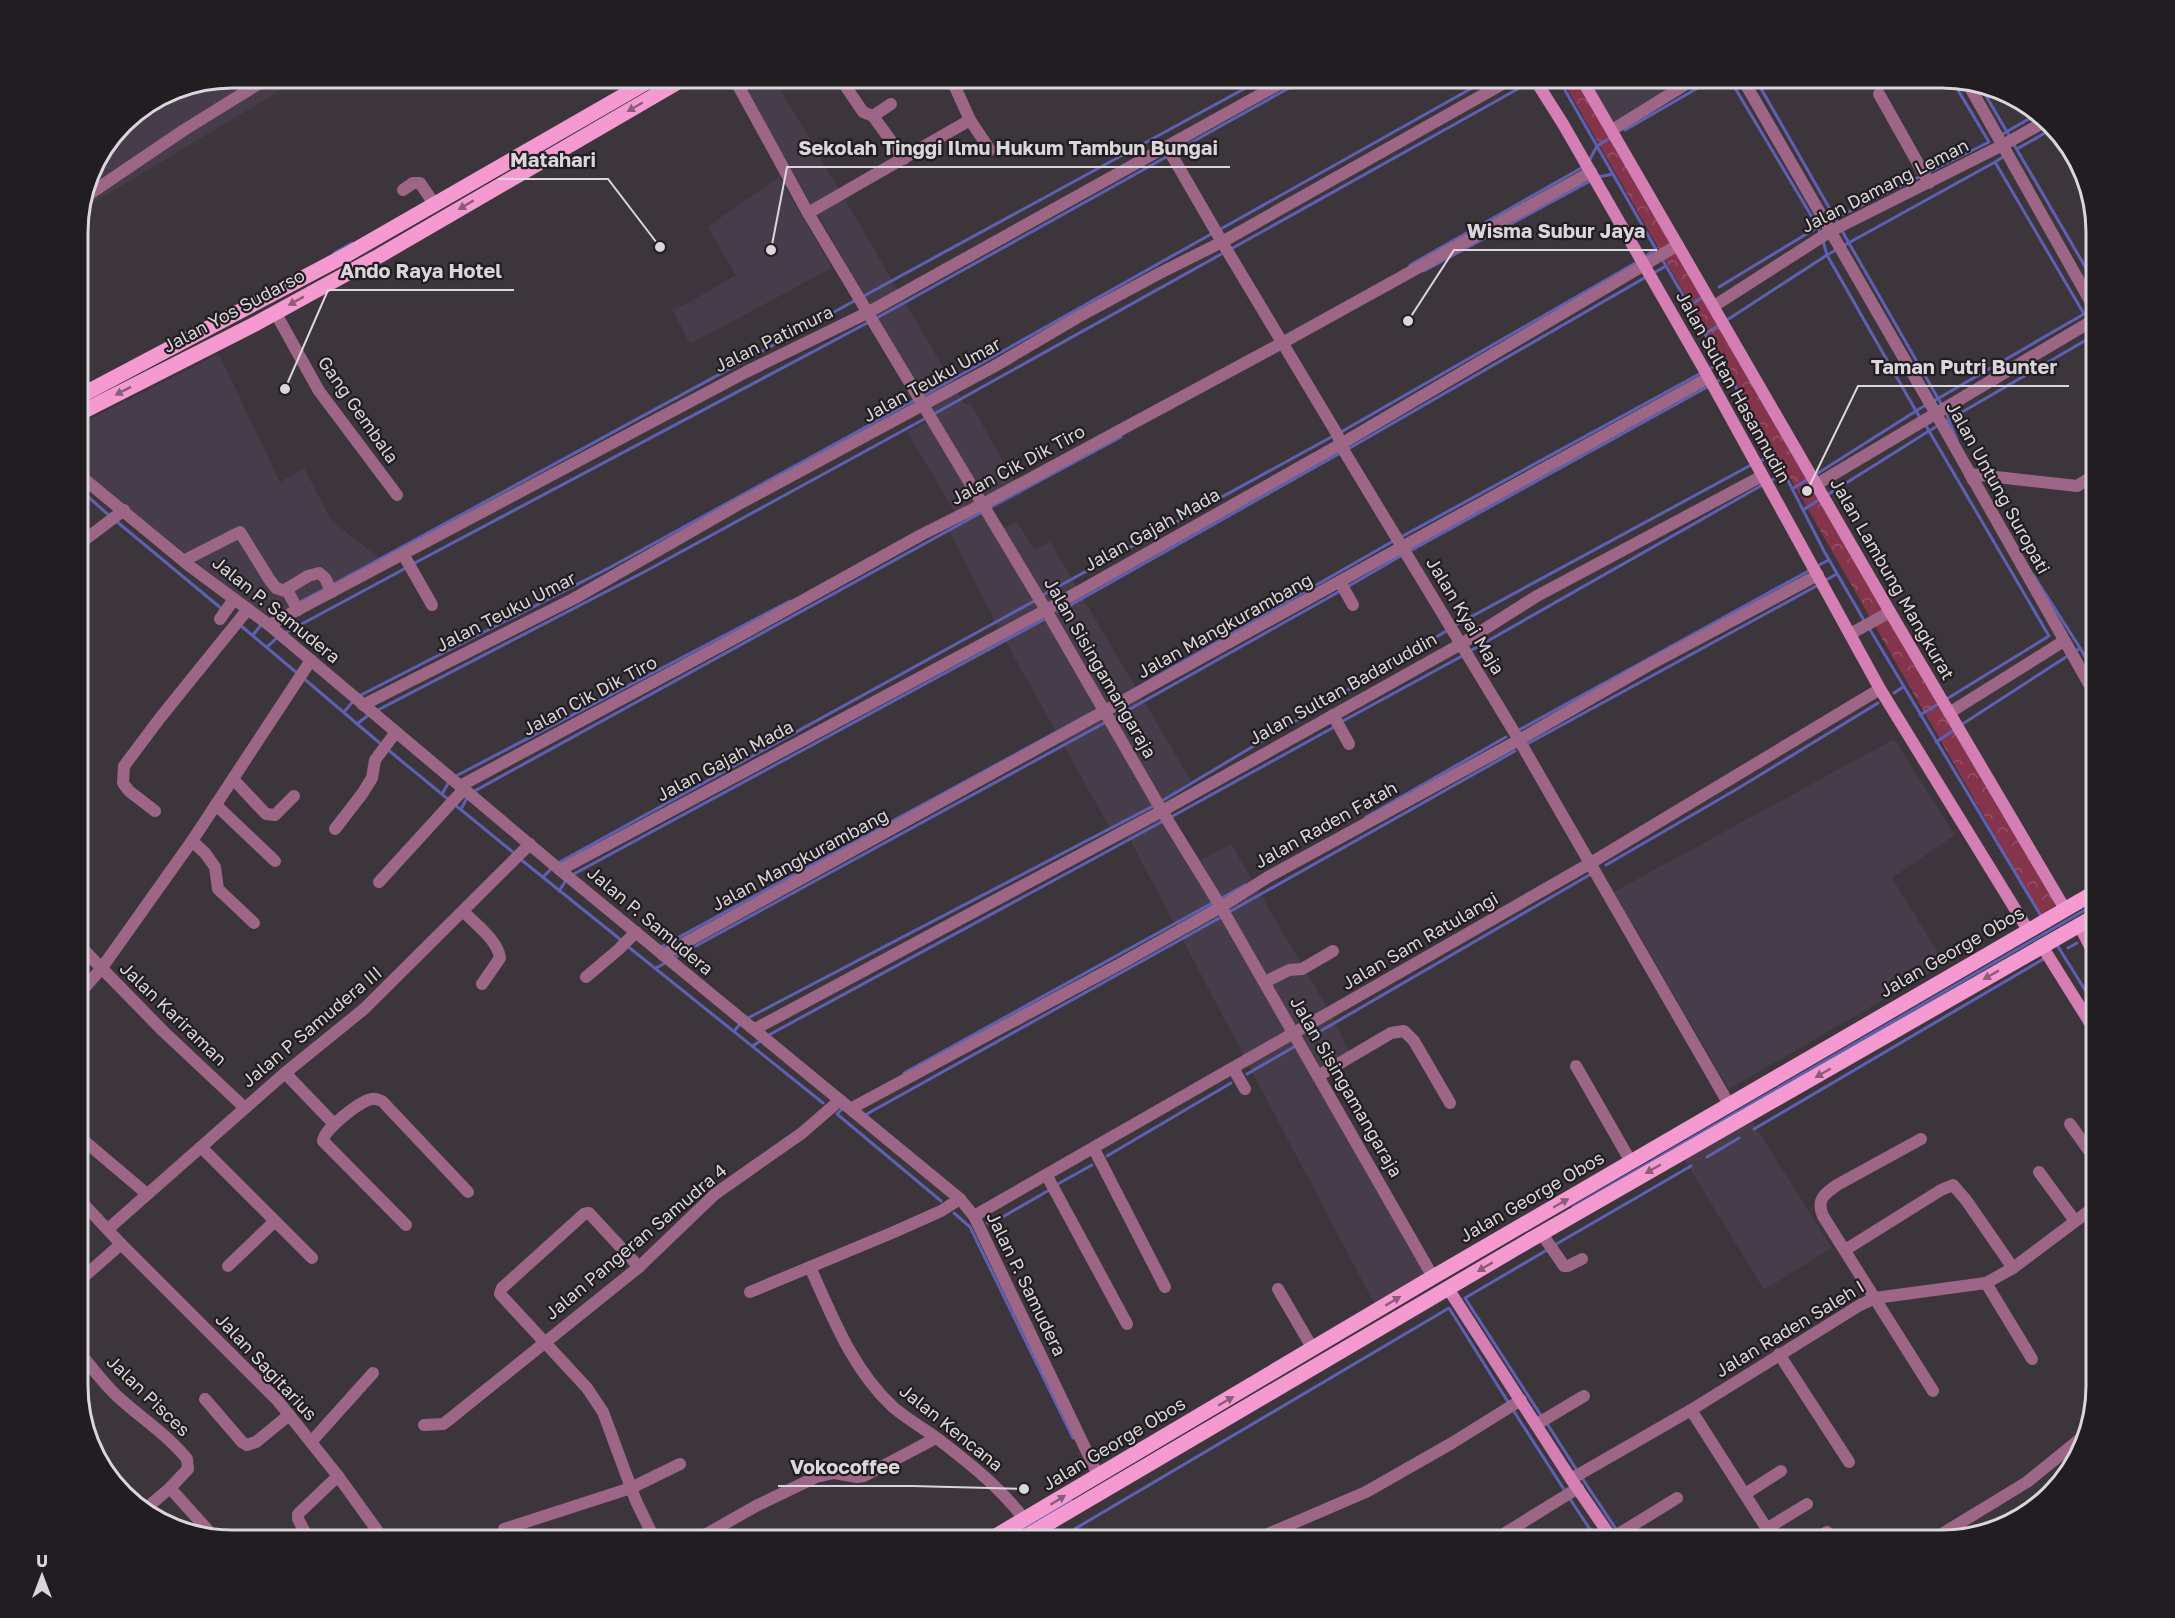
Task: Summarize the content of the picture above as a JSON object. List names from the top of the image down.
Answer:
{
  "streets": {
    "main road": ["Jalan Yos Sudarso", "Jalan George Obos"],
    "street": [
      "Jalan Damang Leman",
      "Jalan Patimura",
      "Jalan Teuku Umar",
      "Jalan Sultan Hasannudin",
      "Gang Gembala",
      "Jalan Cik Dik Tiro",
      "Jalan Untung Suropati",
      "Jalan Gajah Mada",
      "Jalan Lambung Mangkurat",
      "Jalan P. Samudera",
      "Jalan Kyai Maja",
      "Jalan Mangkurambang",
      "Jalan Sisingamangaraja",
      "Jalan Sultan Badaruddin",
      "Jalan Raden Fatah",
      "Jalan Sam Ratulangi",
      "Jalan Kariraman",
      "Jalan P Samudera III",
      "Jalan Pangeran Samudra 4",
      "Jalan Raden Saleh I",
      "Jalan Sagitarius",
      "Jalan Pisces",
      "Jalan Kencana"
    ]
  },
  "crossings": [
    ["Jalan Damang Leman", "Jalan Untung Suropati"],
    ["Jalan Damang Leman", "Jalan Lambung Mangkurat"],
    ["Jalan Yos Sudarso", "Gang Gembala"],
    ["Jalan Patimura", "Jalan P. Samudera"],
    ["Jalan Patimura", "Jalan Kyai Maja"],
    ["Jalan Patimura", "Jalan Sisingamangaraja"],
    ["Jalan Teuku Umar", "Jalan P. Samudera"],
    ["Jalan Teuku Umar", "Jalan Kyai Maja"],
    ["Jalan Teuku Umar", "Jalan Sisingamangaraja"],
    ["Jalan Sultan Hasannudin", "Jalan Cik Dik Tiro"],
    ["Jalan Sultan Hasannudin", "Jalan Gajah Mada"],
    ["Jalan Sultan Hasannudin", "Jalan Mangkurambang"],
    ["Jalan Sultan Hasannudin", "Jalan Sultan Badaruddin"],
    ["Jalan Sultan Hasannudin", "Jalan Raden Fatah"],
    ["Jalan Sultan Hasannudin", "Jalan Sam Ratulangi"],
    ["Jalan Sultan Hasannudin", "Jalan George Obos"],
    ["Jalan Cik Dik Tiro", "Jalan P. Samudera"],
    ["Jalan Cik Dik Tiro", "Jalan Kyai Maja"],
    ["Jalan Cik Dik Tiro", "Jalan Sisingamangaraja"],
    ["Jalan Gajah Mada", "Jalan Lambung Mangkurat"],
    ["Jalan Gajah Mada", "Jalan P. Samudera"],
    ["Jalan Gajah Mada", "Jalan Kyai Maja"],
    ["Jalan Gajah Mada", "Jalan Sisingamangaraja"],
    ["Jalan Lambung Mangkurat", "Jalan George Obos"],
    ["Jalan P. Samudera", "Jalan Mangkurambang"],
    ["Jalan P. Samudera", "Jalan Sultan Badaruddin"],
    ["Jalan P. Samudera", "Jalan Raden Fatah"],
    ["Jalan P. Samudera", "Jalan Sam Ratulangi"],
    ["Jalan P. Samudera", "Jalan George Obos"],
    ["Jalan P. Samudera", "Jalan P Samudera III"],
    ["Jalan P. Samudera", "Jalan Pangeran Samudra 4"],
    ["Jalan Kyai Maja", "Jalan Mangkurambang"],
    ["Jalan Kyai Maja", "Jalan Sultan Badaruddin"],
    ["Jalan Kyai Maja", "Jalan Raden Fatah"],
    ["Jalan Kyai Maja", "Jalan Sam Ratulangi"],
    ["Jalan Kyai Maja", "Jalan George Obos"],
    ["Jalan Mangkurambang", "Jalan Sisingamangaraja"],
    ["Jalan Sisingamangaraja", "Jalan Sultan Badaruddin"],
    ["Jalan Sisingamangaraja", "Jalan Raden Fatah"],
    ["Jalan Sisingamangaraja", "Jalan Sam Ratulangi"],
    ["Jalan Sisingamangaraja", "Jalan George Obos"],
    ["Jalan George Obos", "Jalan Kencana"],
    ["Jalan Kariraman", "Jalan P Samudera III"],
    ["Jalan P Samudera III", "Jalan Sagitarius"]
  ],
  "places": [
    "Matahari",
    "Sekolah Tinggi Ilmu Hukum Tambun Bungai",
    "Wisma Subur Jaya",
    "Ando Raya Hotel",
    "Taman Putri Bunter",
    "Vokocoffee"
  ],
  "north": "top"
}
